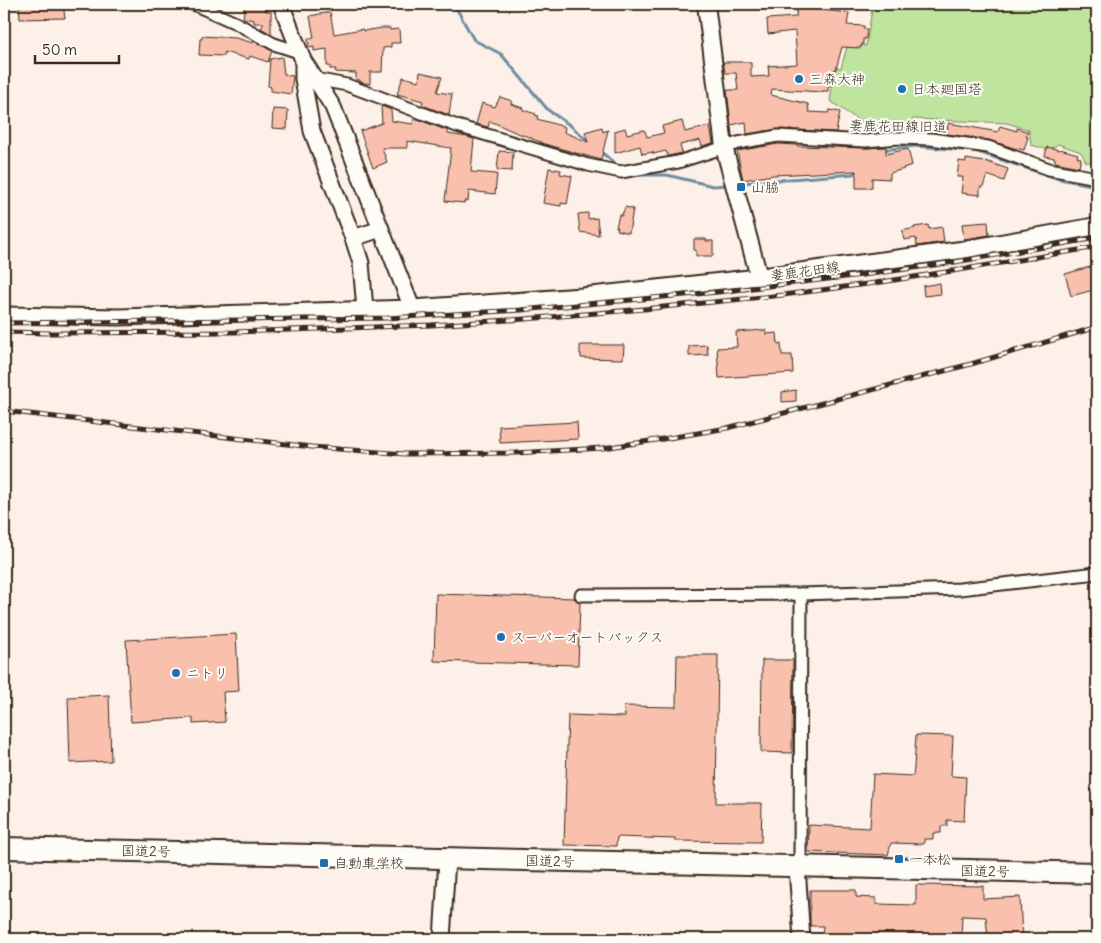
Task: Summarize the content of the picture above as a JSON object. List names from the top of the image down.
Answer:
{
  "streets": {
    "highway": ["国道2号"],
    "main road": ["妻鹿花田線"],
    "street": ["妻鹿花田線旧道"]
  },
  "crossings": [
    ["妻鹿花田線旧道", "妻鹿花田線"]
  ],
  "places": {
    "other": [
      "三森大神",
      "日本廻国塔",
      "スーパーオートバックス",
      "ニトリ"
    ],
    "transit": ["山脇", "一本松", "自動車学校"]
  },
  "scale_bar": "50 m"
}
